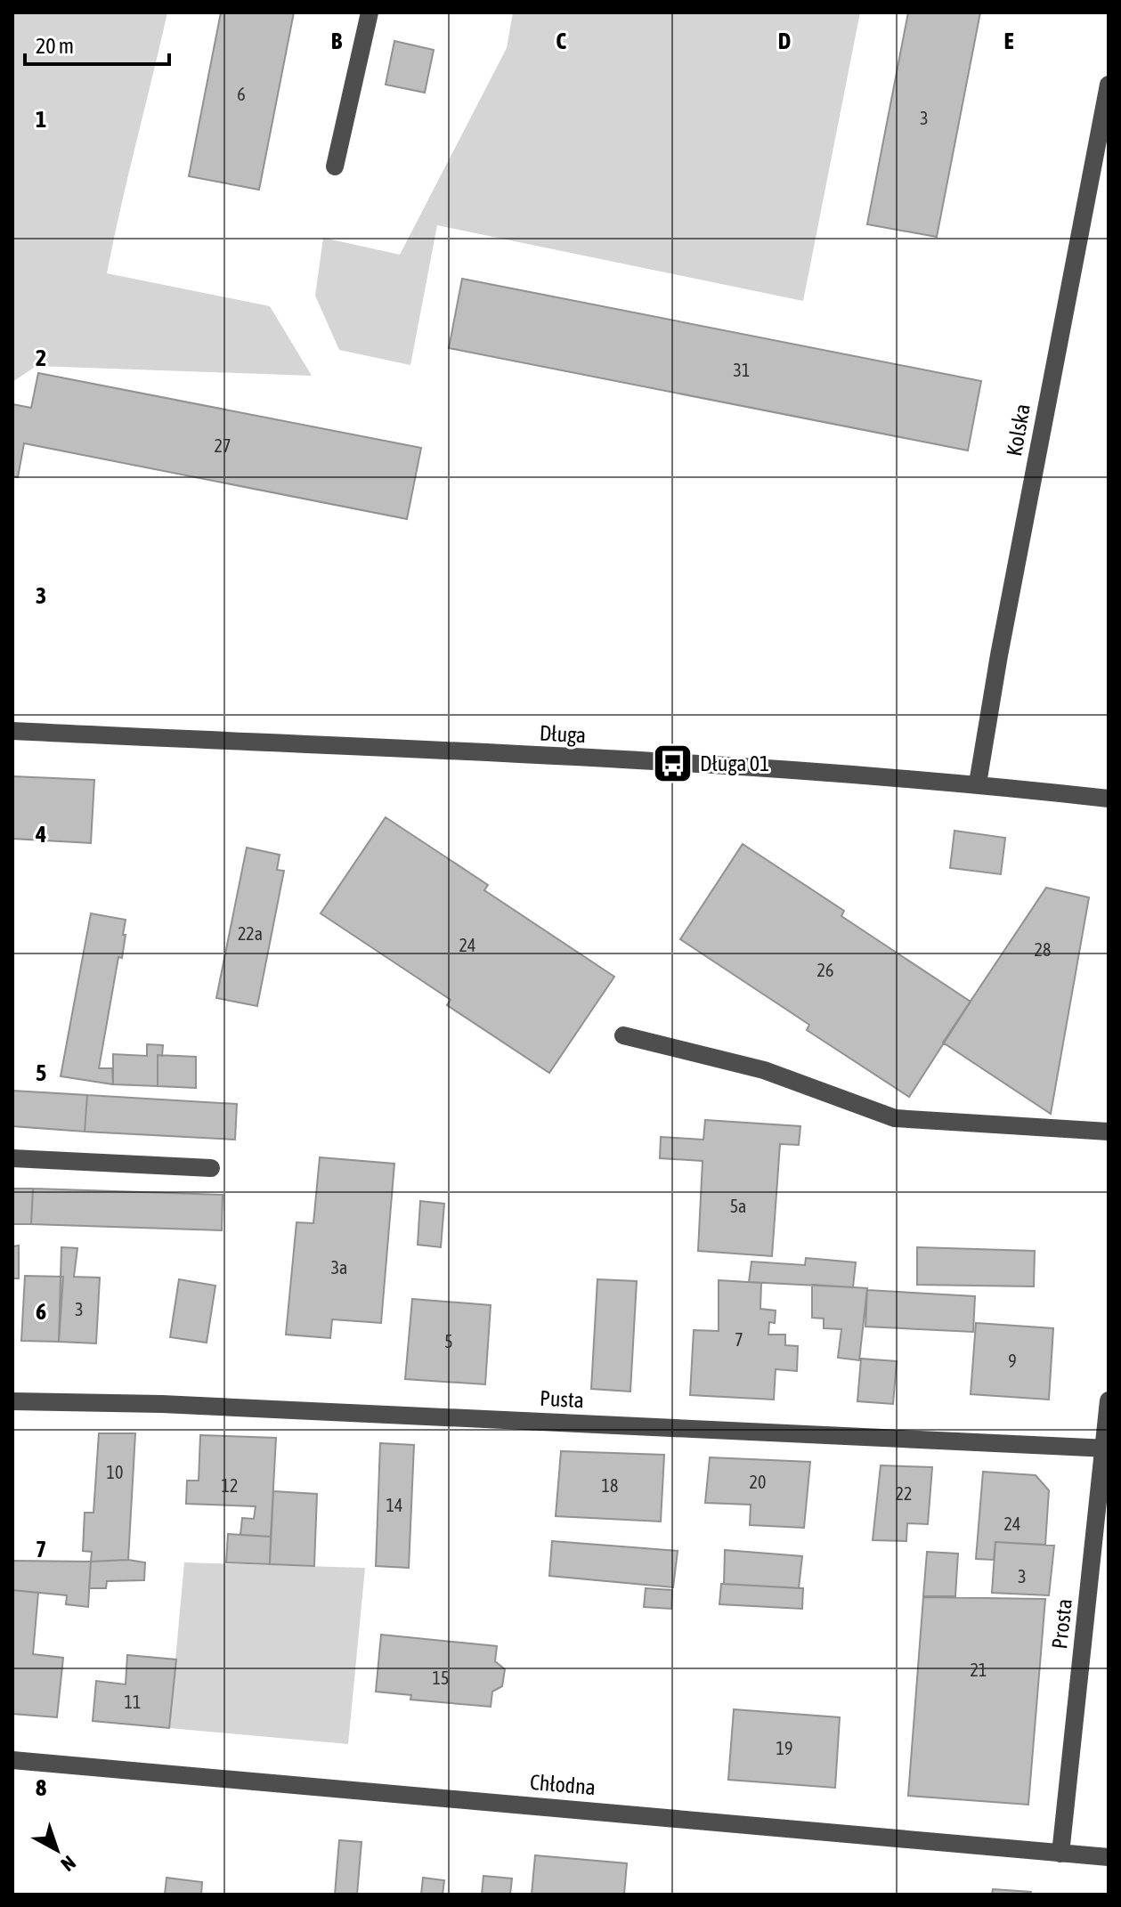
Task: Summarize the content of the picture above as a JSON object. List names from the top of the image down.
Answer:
{
  "streets": {
    "street": [
      "Kolska",
      "Długa",
      "Pusta",
      "Prosta",
      "Chłodna"
    ]
  },
  "crossings": [
    ["Kolska", "Długa"],
    ["Pusta", "Prosta"],
    ["Prosta", "Chłodna"]
  ],
  "places": {
    "bus stop": ["Długa 01"]
  },
  "house_numbers": [
    "6",
    "3",
    "31",
    "27",
    "22a",
    "24",
    "28",
    "26",
    "5a",
    "3a",
    "3",
    "7",
    "5",
    "9",
    "10",
    "20",
    "12",
    "18",
    "22",
    "14",
    "24",
    "3",
    "21",
    "15",
    "11",
    "19"
  ],
  "scale_bar": "20 m",
  "north": "bottom right",
  "grid": {
    "columns": [
      "B",
      "C",
      "D",
      "E"
    ],
    "rows": [
      "1",
      "2",
      "3",
      "4",
      "5",
      "6",
      "7",
      "8"
    ]
  }
}
